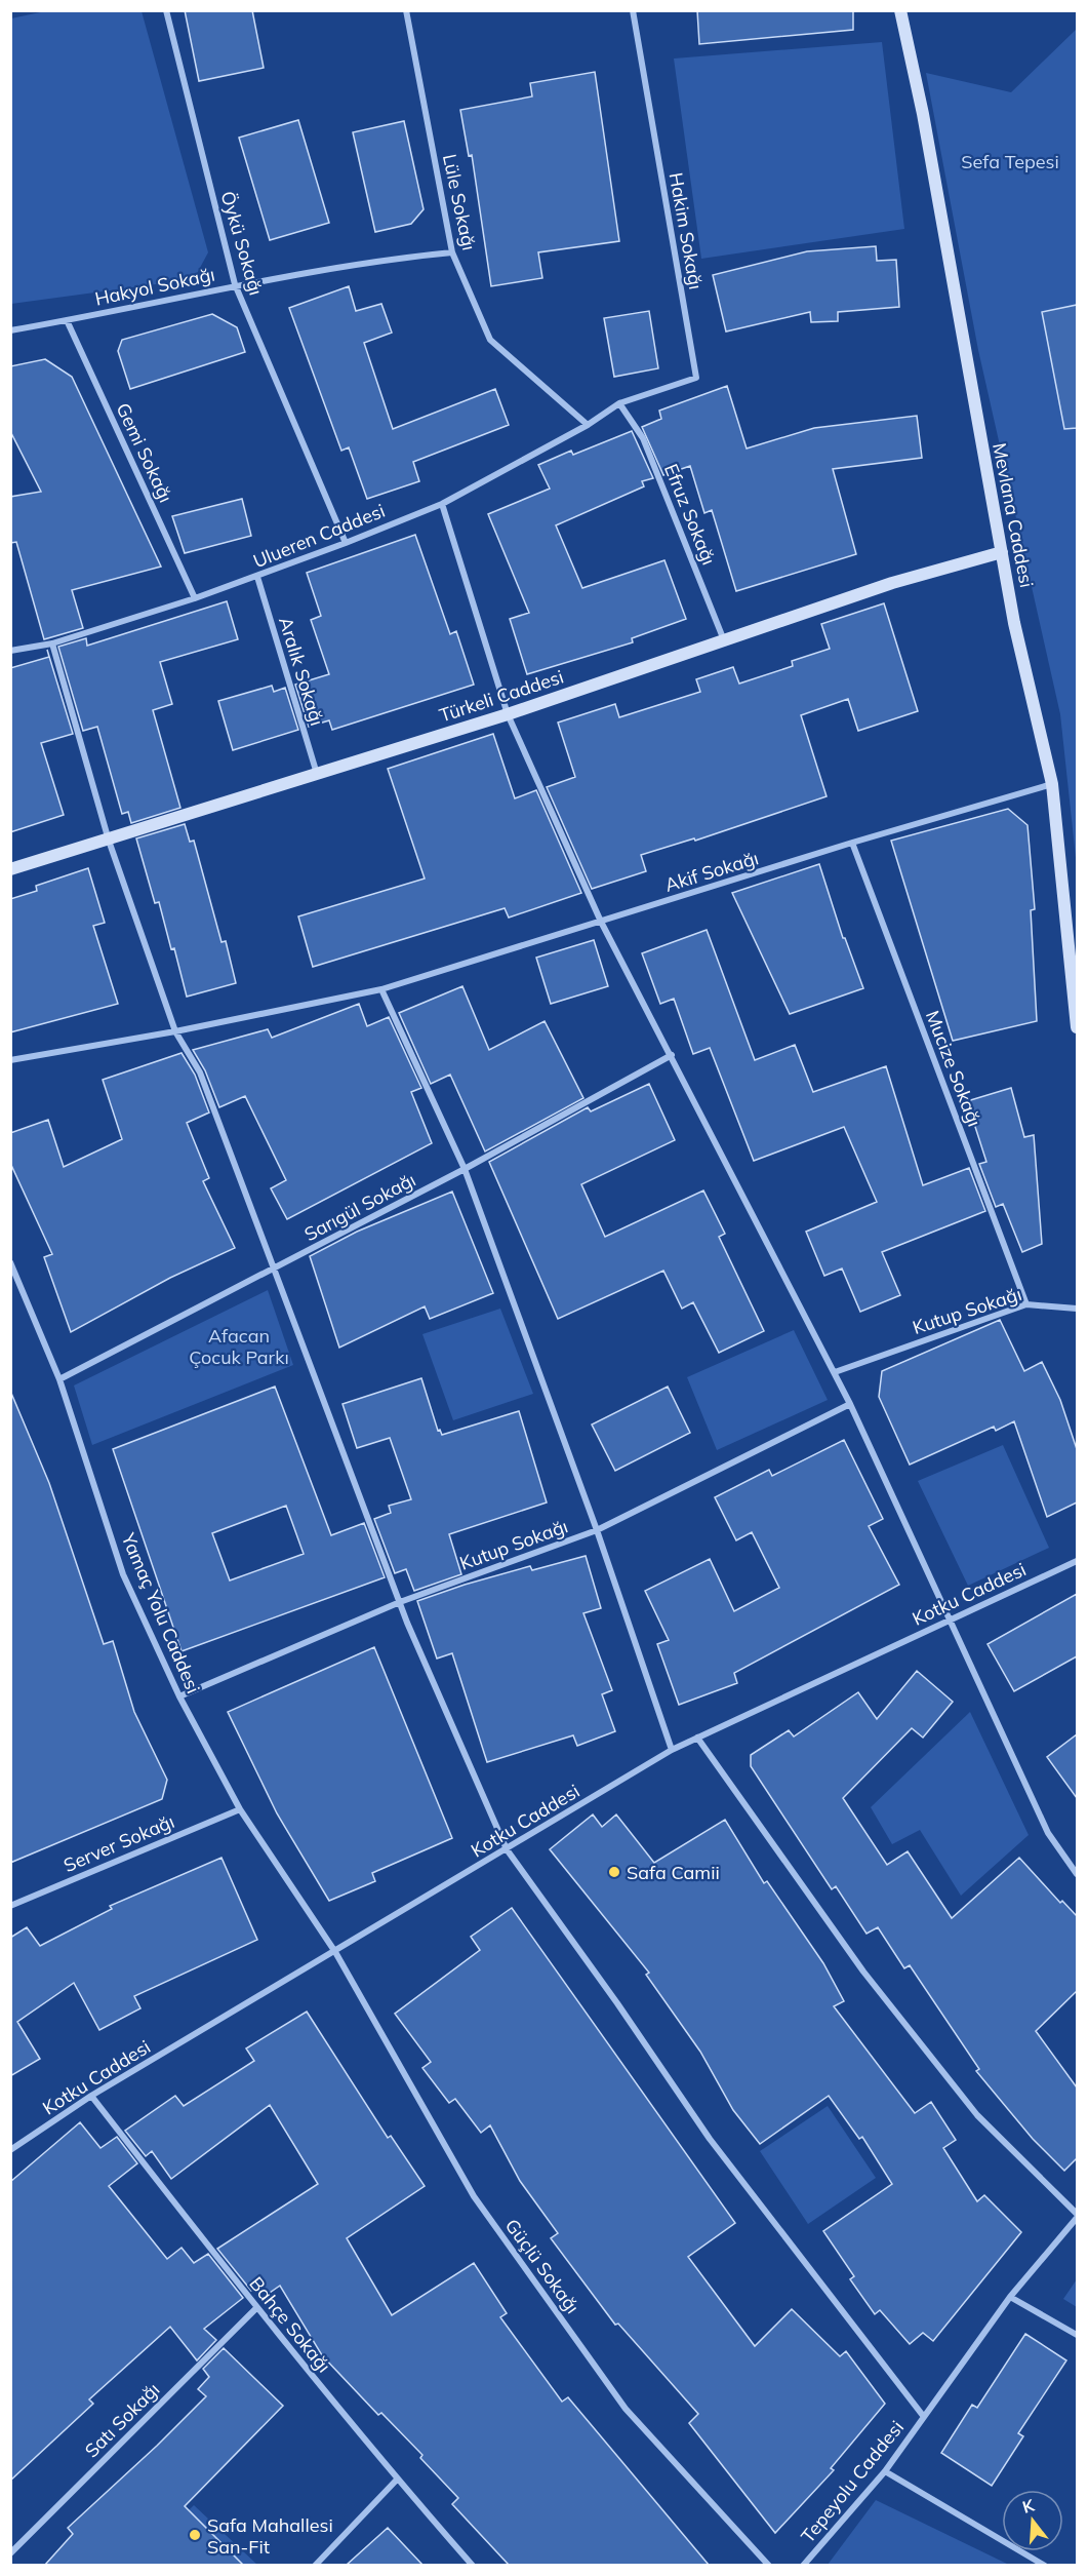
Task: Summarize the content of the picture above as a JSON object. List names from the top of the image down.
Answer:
{
  "streets": {
    "street": [
      "Lüle Sokağı",
      "Hakim Sokağı",
      "Öykü Sokağı",
      "Hakyol Sokağı",
      "Gemi Sokağı",
      "Efruz Sokağı",
      "Mevlana Caddesi",
      "Ulueren Caddesi",
      "Aralık Sokağı",
      "Türkeli Caddesi",
      "Akif Sokağı",
      "Mucize Sokağı",
      "Sarıgül Sokağı",
      "Kutup Sokağı",
      "Kotku Caddesi",
      "Yamaç Yolu Caddesi",
      "Server Sokağı",
      "Güçlü Sokağı",
      "Bahçe Sokağı",
      "Satı Sokağı",
      "Tepeyolu Caddesi"
    ]
  },
  "crossings": [
    ["Lüle Sokağı", "Hakyol Sokağı"],
    ["Lüle Sokağı", "Ulueren Caddesi"],
    ["Hakim Sokağı", "Efruz Sokağı"],
    ["Hakim Sokağı", "Ulueren Caddesi"],
    ["Öykü Sokağı", "Hakyol Sokağı"],
    ["Öykü Sokağı", "Ulueren Caddesi"],
    ["Hakyol Sokağı", "Gemi Sokağı"],
    ["Gemi Sokağı", "Ulueren Caddesi"],
    ["Efruz Sokağı", "Ulueren Caddesi"],
    ["Efruz Sokağı", "Türkeli Caddesi"],
    ["Mevlana Caddesi", "Türkeli Caddesi"],
    ["Mevlana Caddesi", "Akif Sokağı"],
    ["Ulueren Caddesi", "Aralık Sokağı"],
    ["Aralık Sokağı", "Türkeli Caddesi"],
    ["Akif Sokağı", "Mucize Sokağı"],
    ["Mucize Sokağı", "Kutup Sokağı"],
    ["Sarıgül Sokağı", "Yamaç Yolu Caddesi"],
    ["Kutup Sokağı", "Yamaç Yolu Caddesi"],
    ["Kotku Caddesi", "Yamaç Yolu Caddesi"],
    ["Kotku Caddesi", "Güçlü Sokağı"],
    ["Kotku Caddesi", "Bahçe Sokağı"],
    ["Yamaç Yolu Caddesi", "Server Sokağı"],
    ["Yamaç Yolu Caddesi", "Güçlü Sokağı"],
    ["Bahçe Sokağı", "Satı Sokağı"]
  ],
  "parks": ["Sefa Tepesi", "Afacan Çocuk Parkı"],
  "places": ["Safa Camii", "Safa Mahallesi San-Fit"],
  "north": "top"
}
